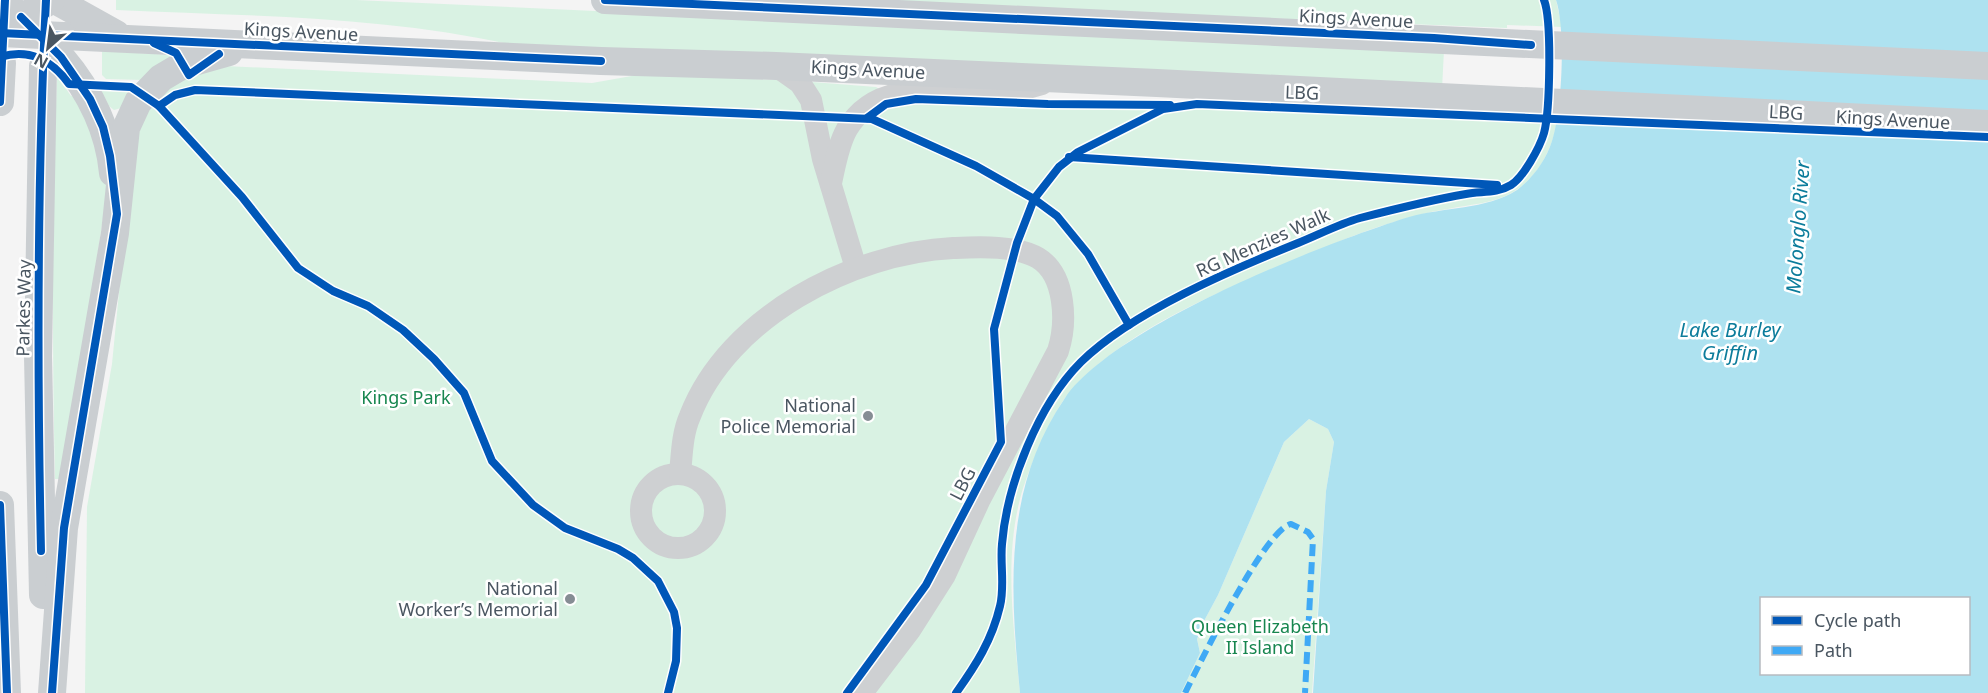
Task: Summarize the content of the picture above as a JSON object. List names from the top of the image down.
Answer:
{
  "streets": {
    "main road": ["Kings Avenue", "Parkes Way"],
    "cycle path": ["LBG", "RG Menzies Walk"]
  },
  "crossings": [
    ["Kings Avenue", "Parkes Way"]
  ],
  "water": ["Molonglo River", "Lake Burley Griffin"],
  "parks": ["Kings Park", "Queen Elizabeth II Island"],
  "places": ["National Police Memorial", "National Worker’s Memorial"],
  "legend": ["Cycle path", "Path"],
  "north": "bottom left"
}
